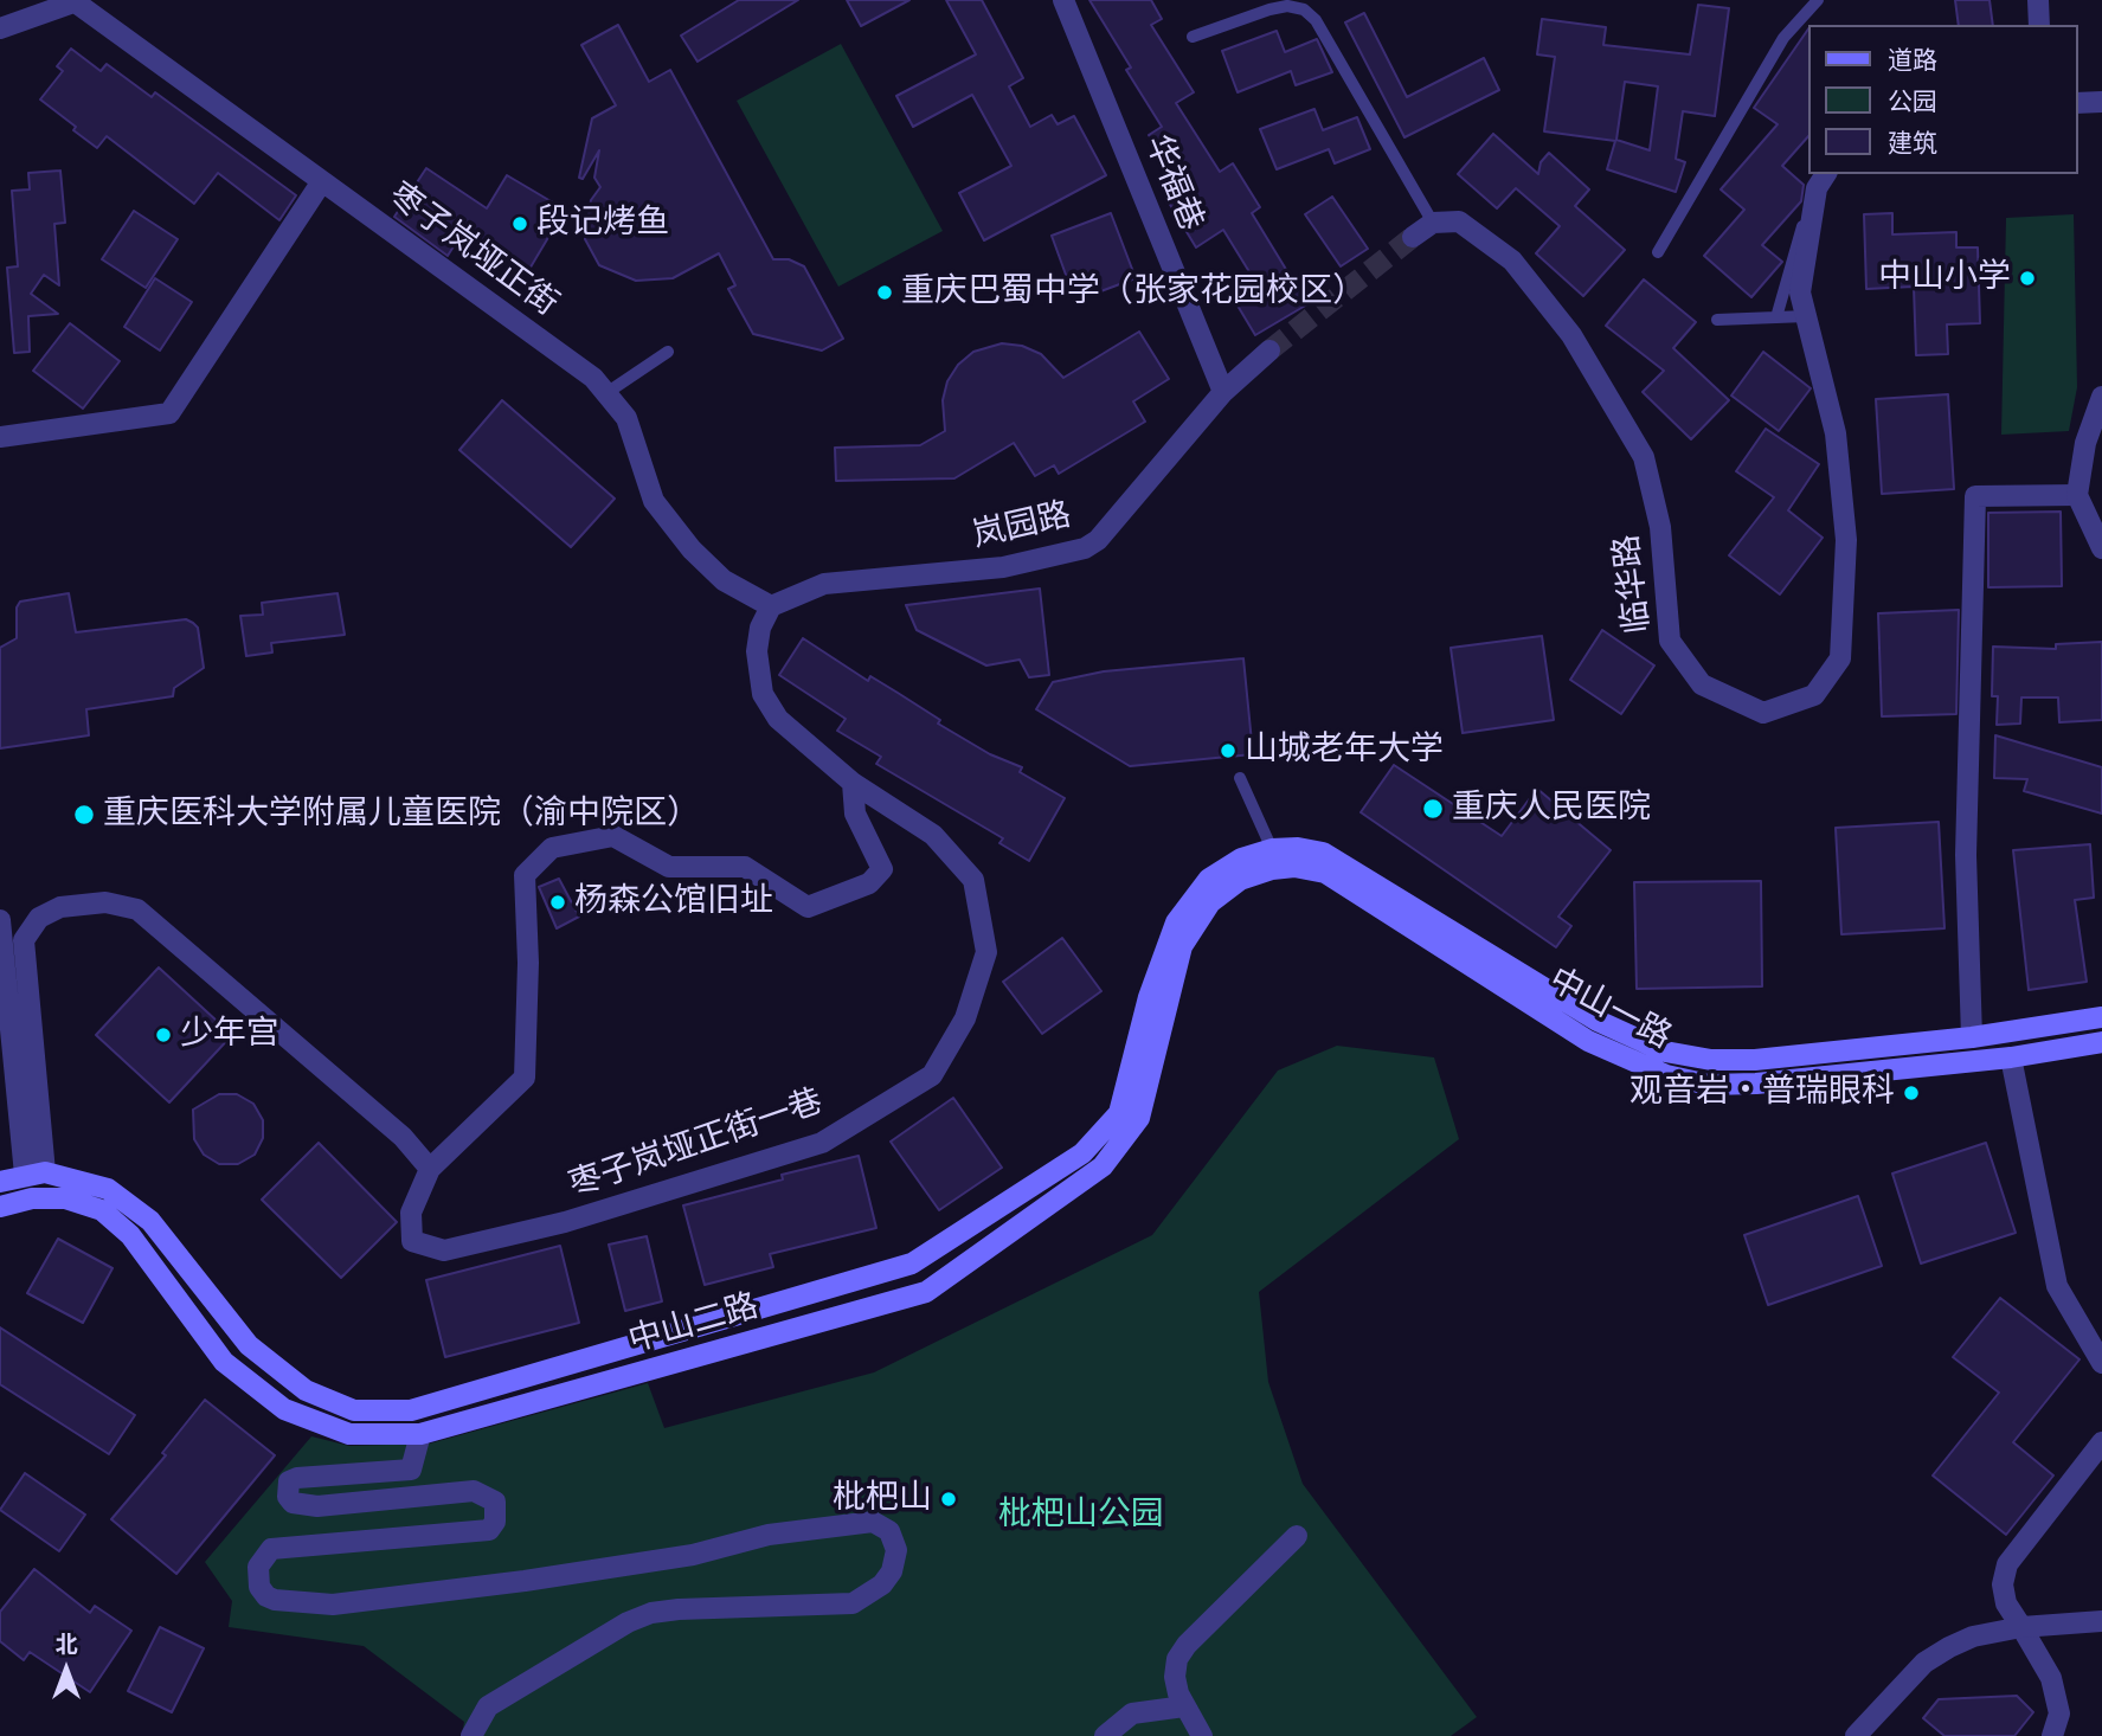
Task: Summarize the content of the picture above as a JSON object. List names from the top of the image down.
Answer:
{
  "streets": {
    "main road": ["中山一路", "中山二路"],
    "street": [
      "华福巷",
      "枣子岚垭正街",
      "岚园路",
      "临华路",
      "枣子岚垭正街一巷"
    ]
  },
  "crossings": [
    ["华福巷", "岚园路"],
    ["枣子岚垭正街", "岚园路"],
    ["枣子岚垭正街", "枣子岚垭正街一巷"],
    ["岚园路", "枣子岚垭正街一巷"],
    ["中山一路", "中山二路"]
  ],
  "parks": ["枇杷山公园"],
  "places": [
    "段记烤鱼",
    "中山小学",
    "重庆巴蜀中学（张家花园校区）",
    "山城老年大学",
    "重庆人民医院",
    "重庆医科大学附属儿童医院（渝中院区）",
    "杨森公馆旧址",
    "少年宫",
    "观音岩‧普瑞眼科",
    "枇杷山"
  ],
  "legend": ["道路", "公园", "建筑"],
  "north": "top"
}
